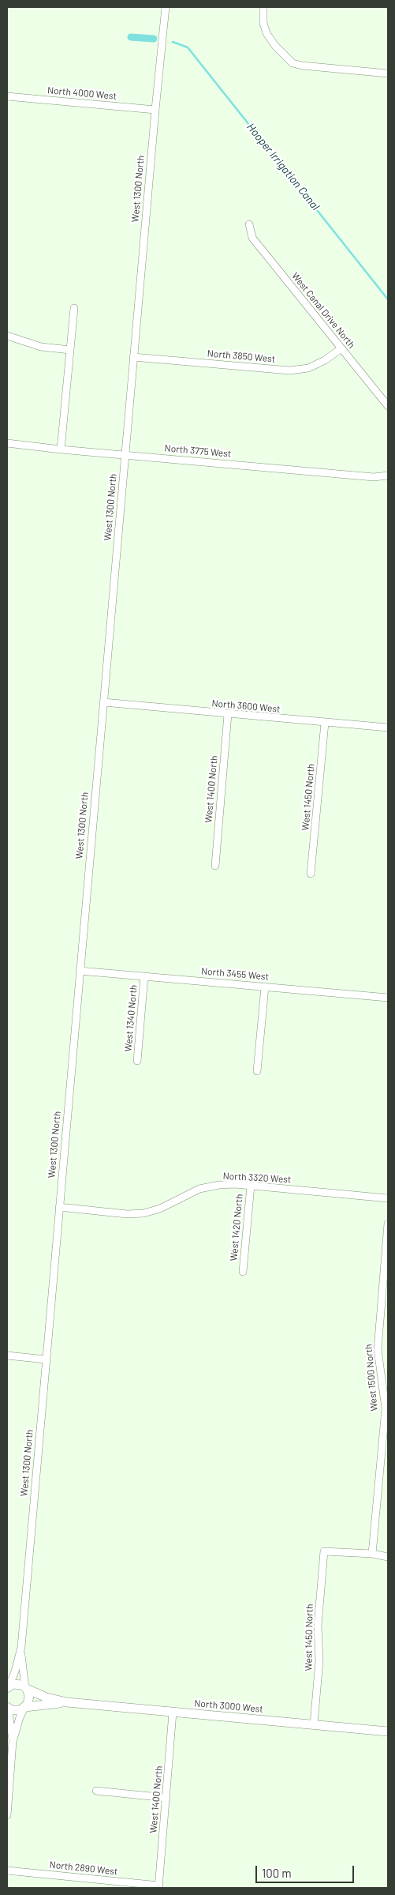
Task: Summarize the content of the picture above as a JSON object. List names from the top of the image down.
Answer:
{
  "streets": {
    "main road": ["North 3000 West"],
    "street": [
      "North 4000 West",
      "West 1300 North",
      "West Canal Drive North",
      "North 3850 West",
      "North 3775 West",
      "North 3600 West",
      "West 1400 North",
      "West 1450 North",
      "North 3455 West",
      "West 1340 North",
      "North 3320 West",
      "West 1420 North",
      "West 1500 North",
      "North 2890 West"
    ]
  },
  "crossings": [
    ["North 4000 West", "West 1300 North"],
    ["West 1300 North", "North 3850 West"],
    ["West 1300 North", "North 3775 West"],
    ["West 1300 North", "North 3600 West"],
    ["West 1300 North", "North 3455 West"],
    ["West 1300 North", "North 3320 West"],
    ["West 1300 North", "North 3000 West"],
    ["West Canal Drive North", "North 3850 West"],
    ["North 3600 West", "West 1400 North"],
    ["North 3600 West", "West 1450 North"],
    ["West 1400 North", "North 3000 West"],
    ["West 1400 North", "North 2890 West"],
    ["West 1450 North", "West 1500 North"],
    ["West 1450 North", "North 3000 West"],
    ["North 3455 West", "West 1340 North"],
    ["North 3320 West", "West 1420 North"]
  ],
  "water": ["Hooper Irrigation Canal"],
  "scale_bar": "100 m"
}
